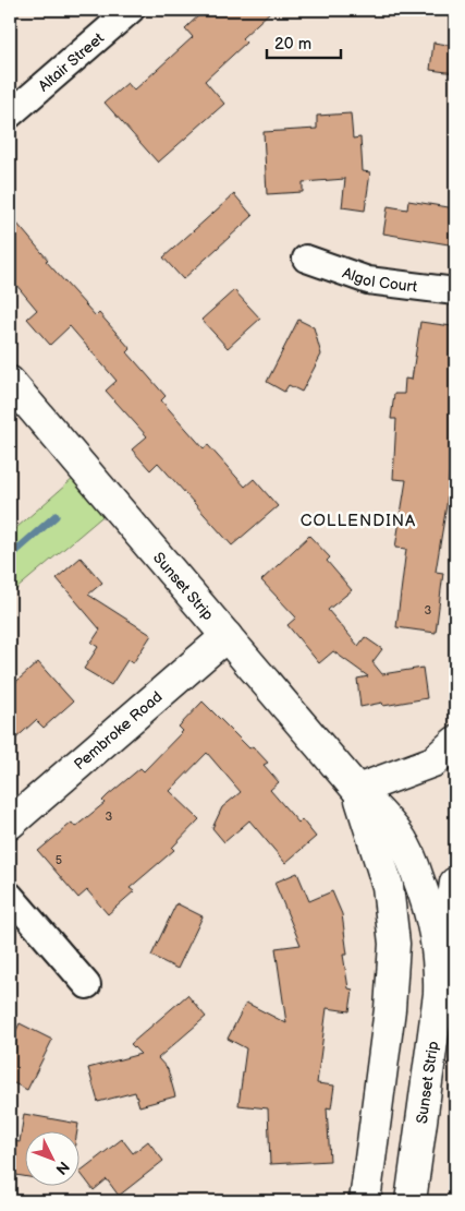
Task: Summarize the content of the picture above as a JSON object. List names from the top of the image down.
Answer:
{
  "streets": {
    "street": [
      "Altair Street",
      "Algol Court",
      "Sunset Strip",
      "Pembroke Road"
    ]
  },
  "crossings": [
    ["Sunset Strip", "Pembroke Road"]
  ],
  "districts": ["COLLENDINA"],
  "house_numbers": ["3", "3", "5"],
  "scale_bar": "20 m",
  "north": "bottom right"
}
